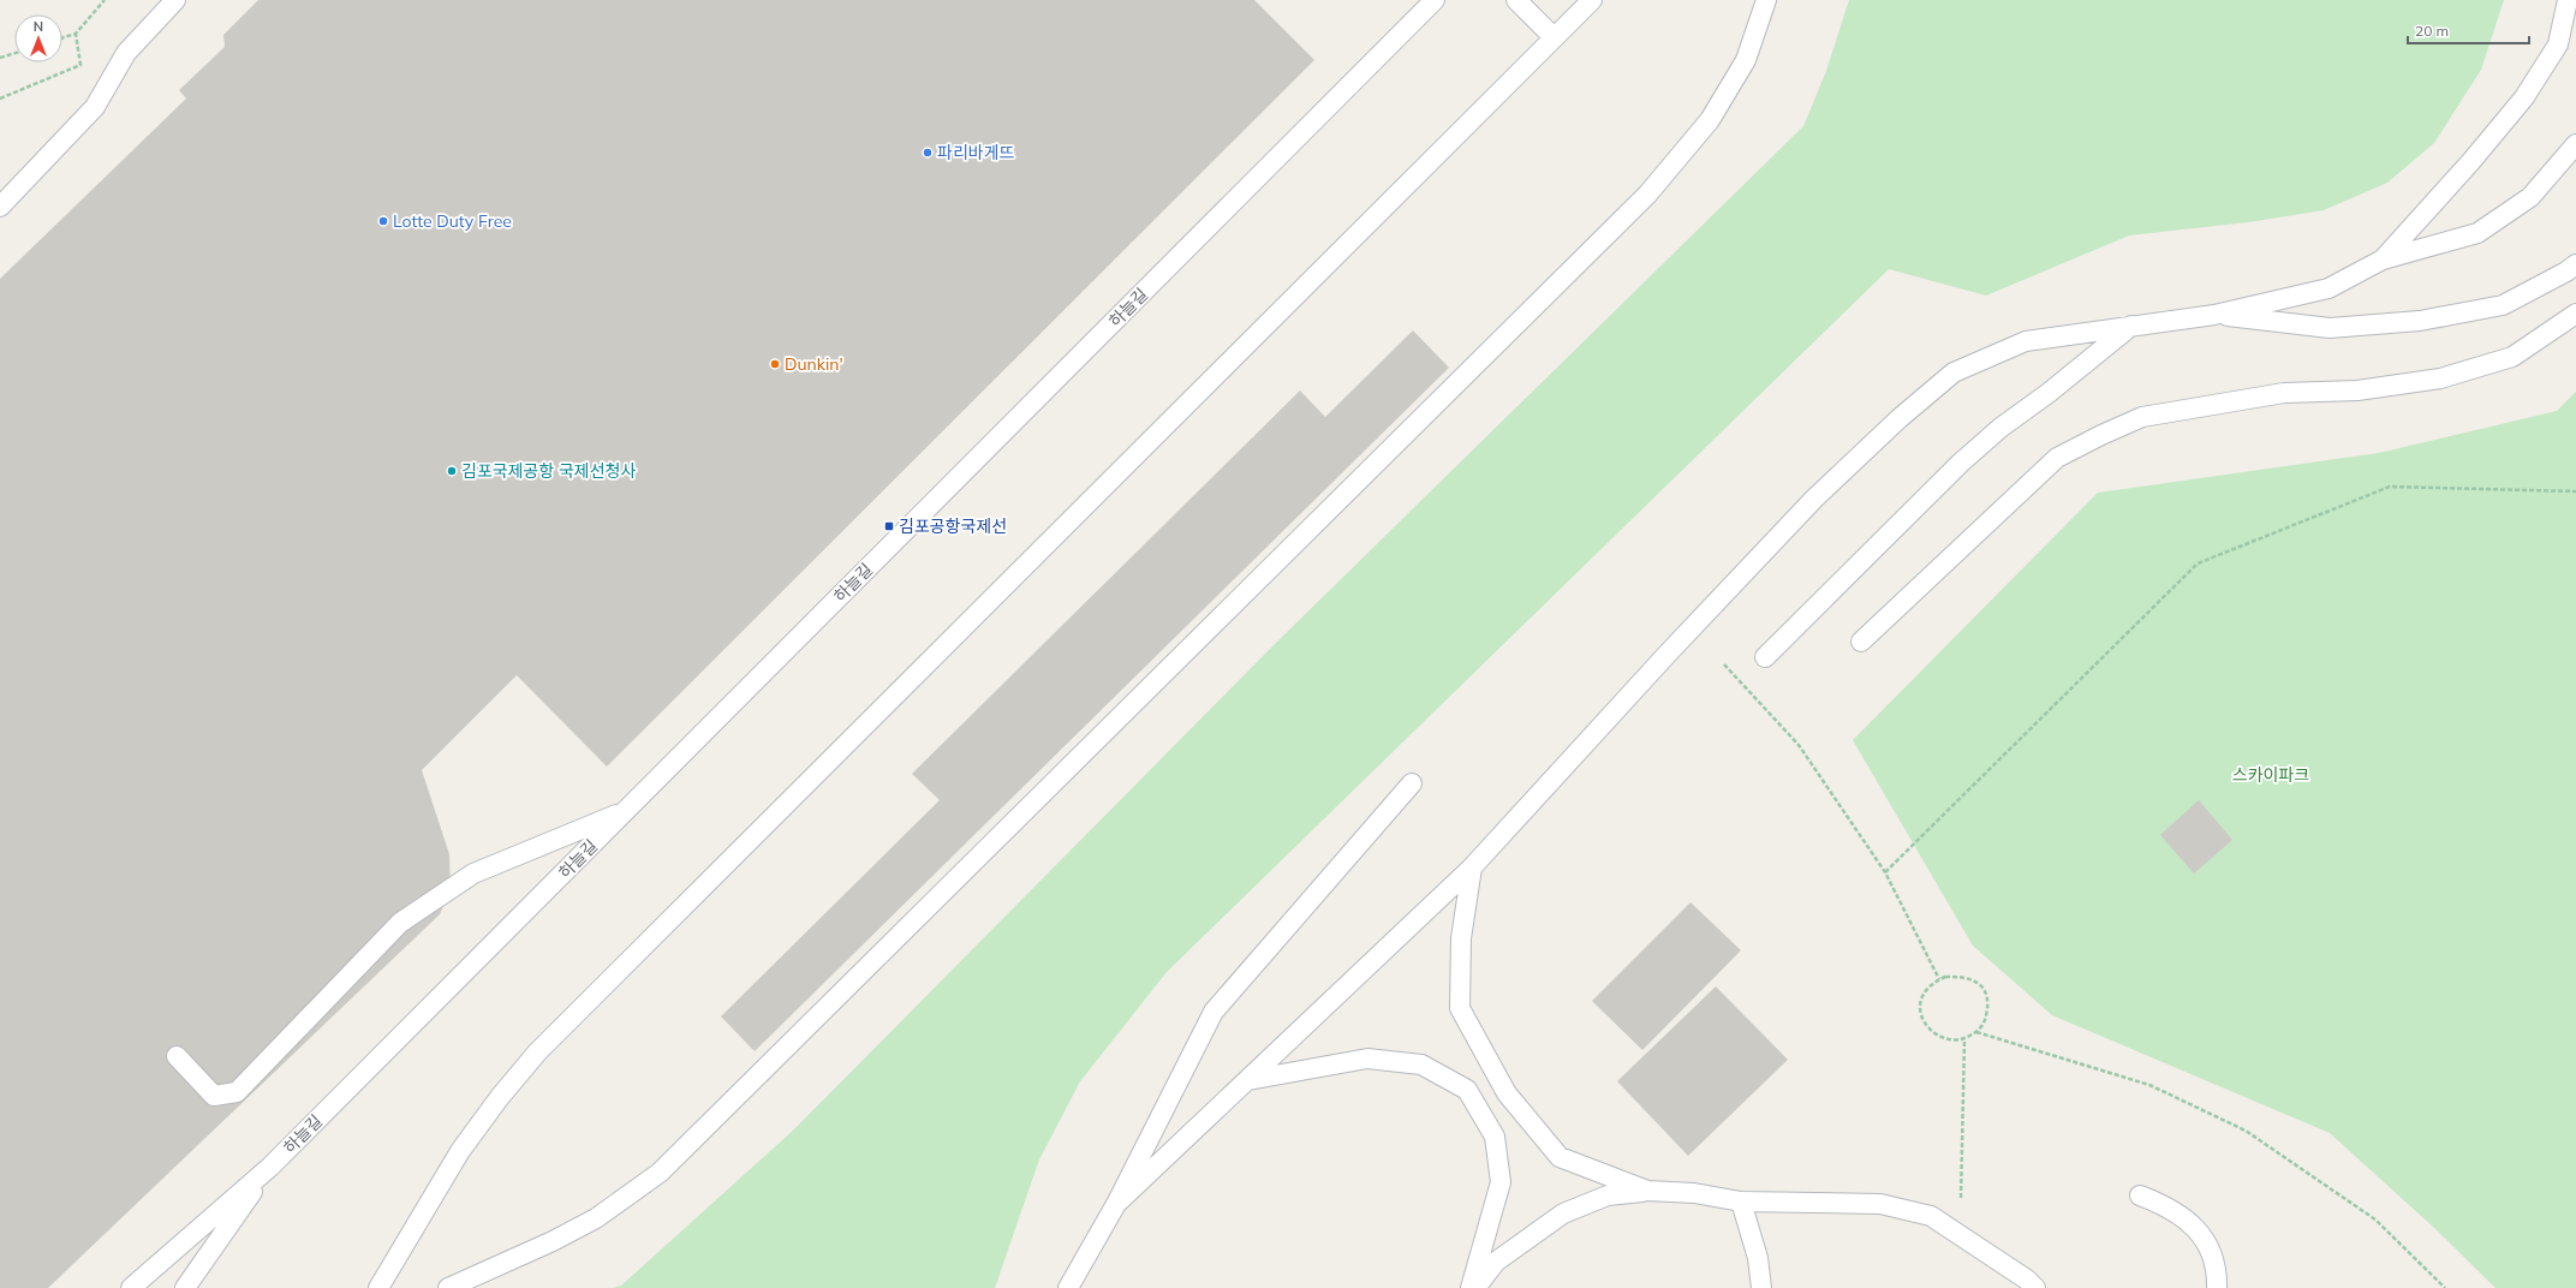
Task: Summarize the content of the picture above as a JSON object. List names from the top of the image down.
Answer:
{
  "streets": {
    "lane": ["하늘길"]
  },
  "parks": ["스카이파크"],
  "places": {
    "other": [
      "파리바게뜨",
      "Lotte Duty Free",
      "Dunkin'",
      "김포국제공항 국제선청사"
    ],
    "transit": ["김포공항국제선"]
  },
  "scale_bar": "20 m",
  "north": "top"
}
